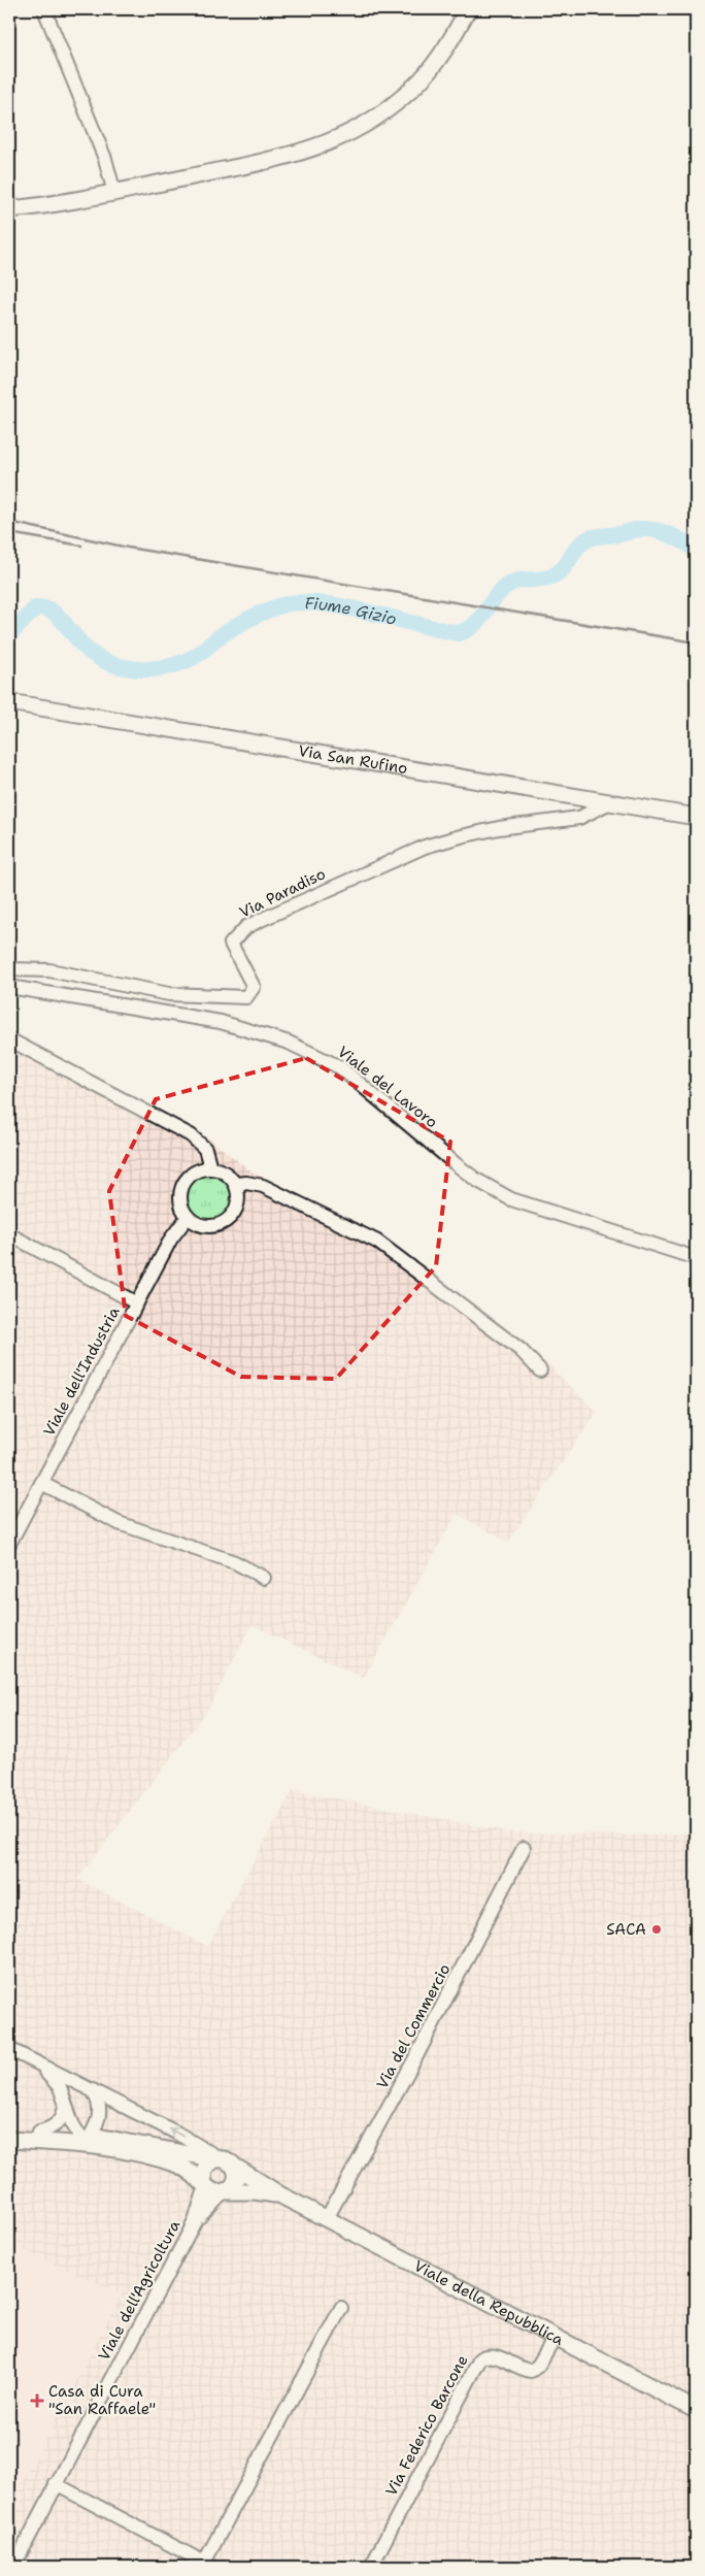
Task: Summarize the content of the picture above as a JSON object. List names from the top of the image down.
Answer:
{
  "streets": {
    "main road": ["Via San Rufino", "Viale della Repubblica"],
    "street": [
      "Via Paradiso",
      "Viale del Lavoro",
      "Viale dell'Industria",
      "Via del Commercio",
      "Viale dell'Agricoltura",
      "Via Federico Barcone"
    ]
  },
  "crossings": [
    ["Via San Rufino", "Via Paradiso"],
    ["Via del Commercio", "Viale della Repubblica"],
    ["Viale dell'Agricoltura", "Viale della Repubblica"],
    ["Viale della Repubblica", "Via Federico Barcone"]
  ],
  "water": ["Fiume Gizio"],
  "places": {
    "other": ["SACA"],
    "health": ["Casa di Cura \"San Raffaele\""]
  }
}
